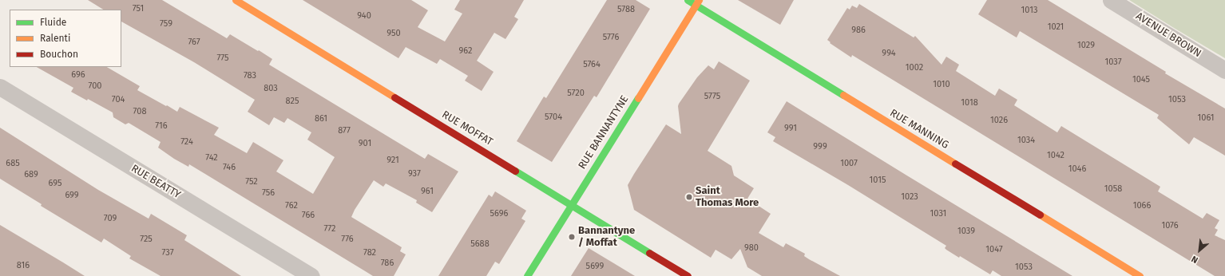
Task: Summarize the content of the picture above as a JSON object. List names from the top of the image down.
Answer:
{
  "streets": {
    "street": [
      "AVENUE BROWN",
      "RUE MOFFAT",
      "RUE MANNING",
      "RUE BANNANTYNE",
      "RUE BEATTY"
    ]
  },
  "crossings": [
    ["RUE MOFFAT", "RUE BANNANTYNE"],
    ["RUE MANNING", "RUE BANNANTYNE"]
  ],
  "places": ["Saint Thomas More", "Bannantyne / Moffat"],
  "house_numbers": [
    "751",
    "5788",
    "1013",
    "940",
    "759",
    "1021",
    "986",
    "950",
    "5776",
    "767",
    "1029",
    "962",
    "994",
    "775",
    "1037",
    "5764",
    "1002",
    "696",
    "783",
    "1045",
    "1010",
    "700",
    "803",
    "5720",
    "5775",
    "704",
    "1053",
    "825",
    "1018",
    "708",
    "5704",
    "1061",
    "861",
    "1026",
    "716",
    "991",
    "877",
    "1034",
    "724",
    "901",
    "999",
    "1042",
    "742",
    "921",
    "685",
    "1007",
    "746",
    "1046",
    "937",
    "689",
    "1015",
    "752",
    "695",
    "1058",
    "961",
    "756",
    "699",
    "1023",
    "762",
    "1066",
    "5696",
    "1031",
    "766",
    "709",
    "1076",
    "772",
    "1039",
    "725",
    "776",
    "5688",
    "980",
    "1047",
    "737",
    "782",
    "786",
    "816",
    "5699",
    "1053"
  ],
  "legend": ["Fluide", "Ralenti", "Bouchon"],
  "north": "bottom left"
}
